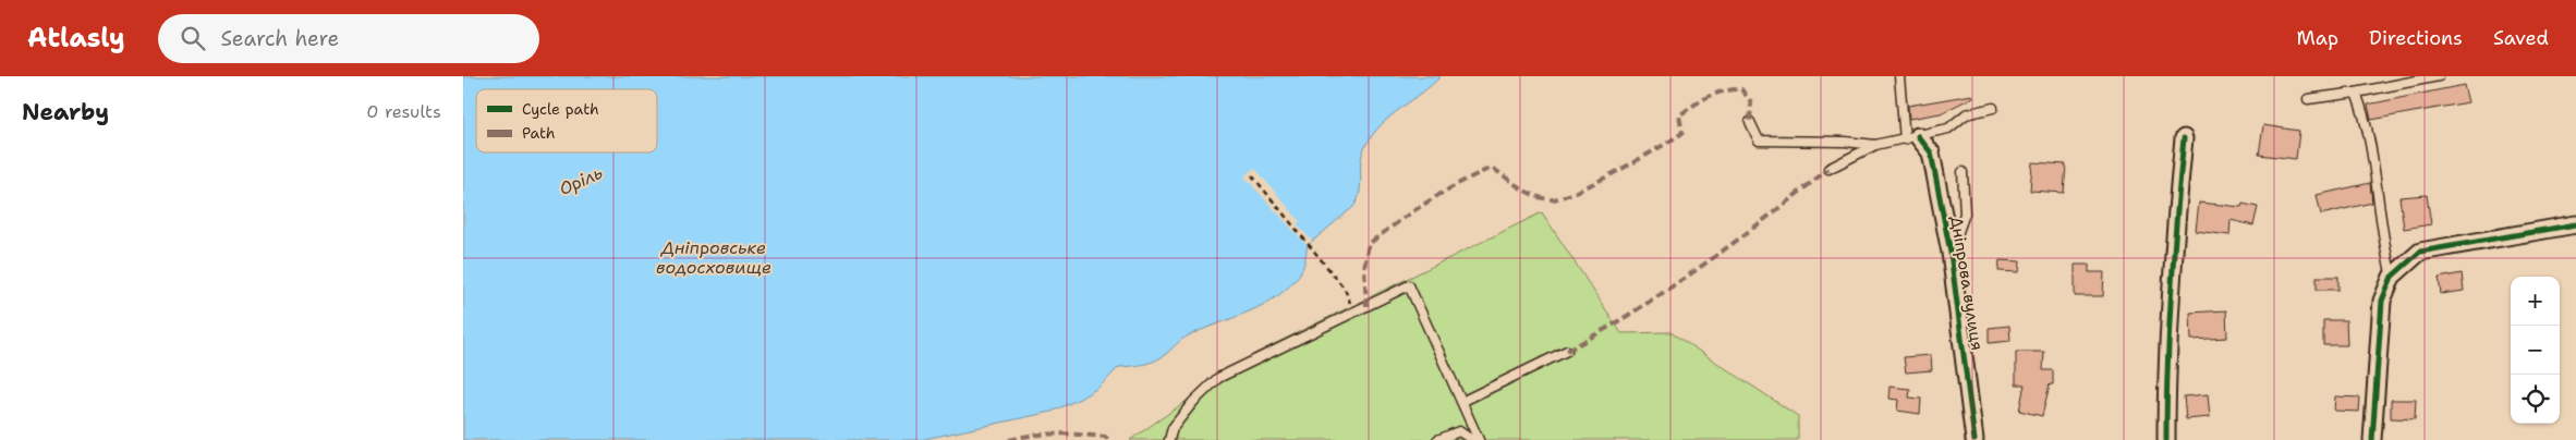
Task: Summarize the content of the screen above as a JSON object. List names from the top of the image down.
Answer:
{
  "streets": {
    "street": ["Дніпрова вулиця"]
  },
  "water": ["Оріль", "Дніпровське водосховище"],
  "legend": ["Cycle path", "Path"],
  "page": {
    "header": "Atlasly",
    "search": "Search here",
    "nav": ["Map", "Directions", "Saved"],
    "heading": ["Nearby", "0 results"],
    "map_buttons": ["+", "−"]
  }
}
